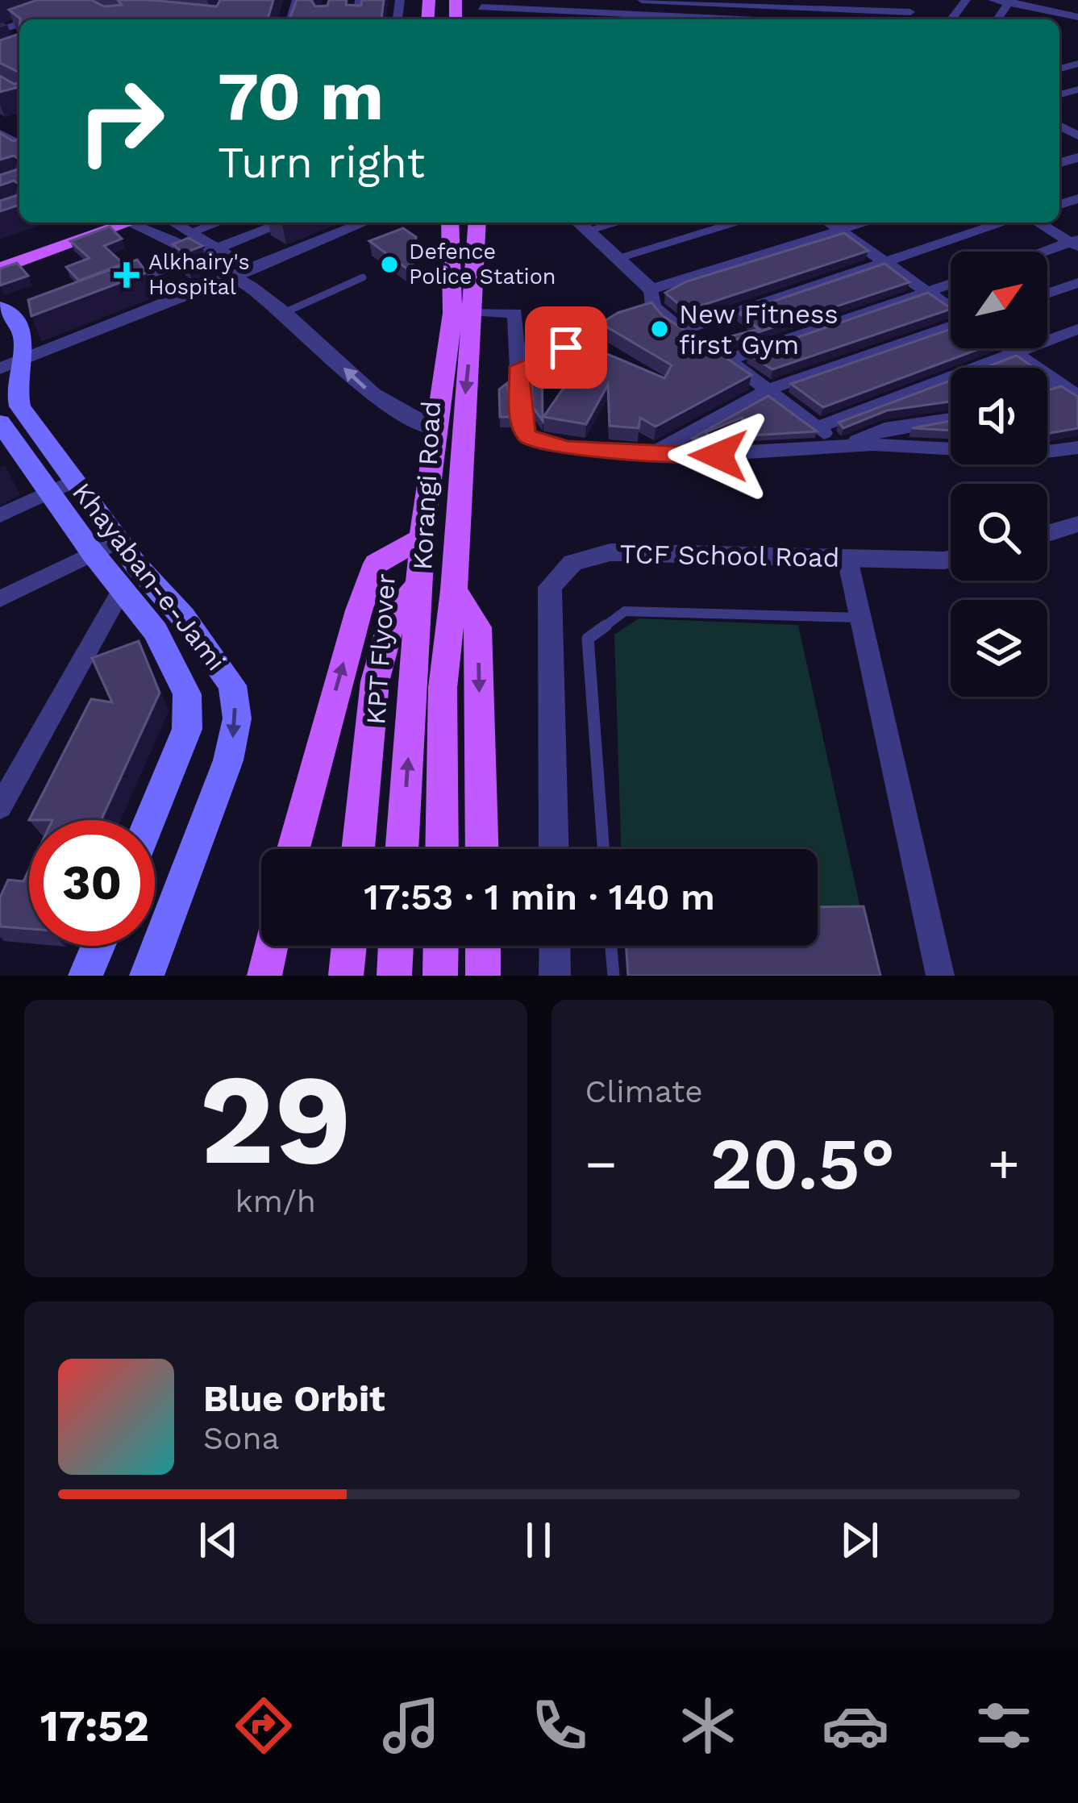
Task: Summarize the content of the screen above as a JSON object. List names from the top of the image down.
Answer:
{
  "streets": {
    "main road": ["Korangi Road", "Khayaban-e-Jami", "KPT Flyover"],
    "street": ["TCF School Road"]
  },
  "crossings": [
    ["Korangi Road", "KPT Flyover"]
  ],
  "places": {
    "other": ["Defence Police Station", "New Fitness first Gym"],
    "health": ["Alkhairy's Hospital"]
  },
  "north": "top right",
  "page": {
    "turn": ["70 m", "Turn right"],
    "limit": "30",
    "trip": "17:53 · 1 min · 140 m",
    "tile": [
      ["29", "km/h"],
      "Climate"
    ],
    "heat": ["−", "20.5°", "+"],
    "song": ["Blue Orbit", "Sona"],
    "tabs": "17:52"
  }
}
